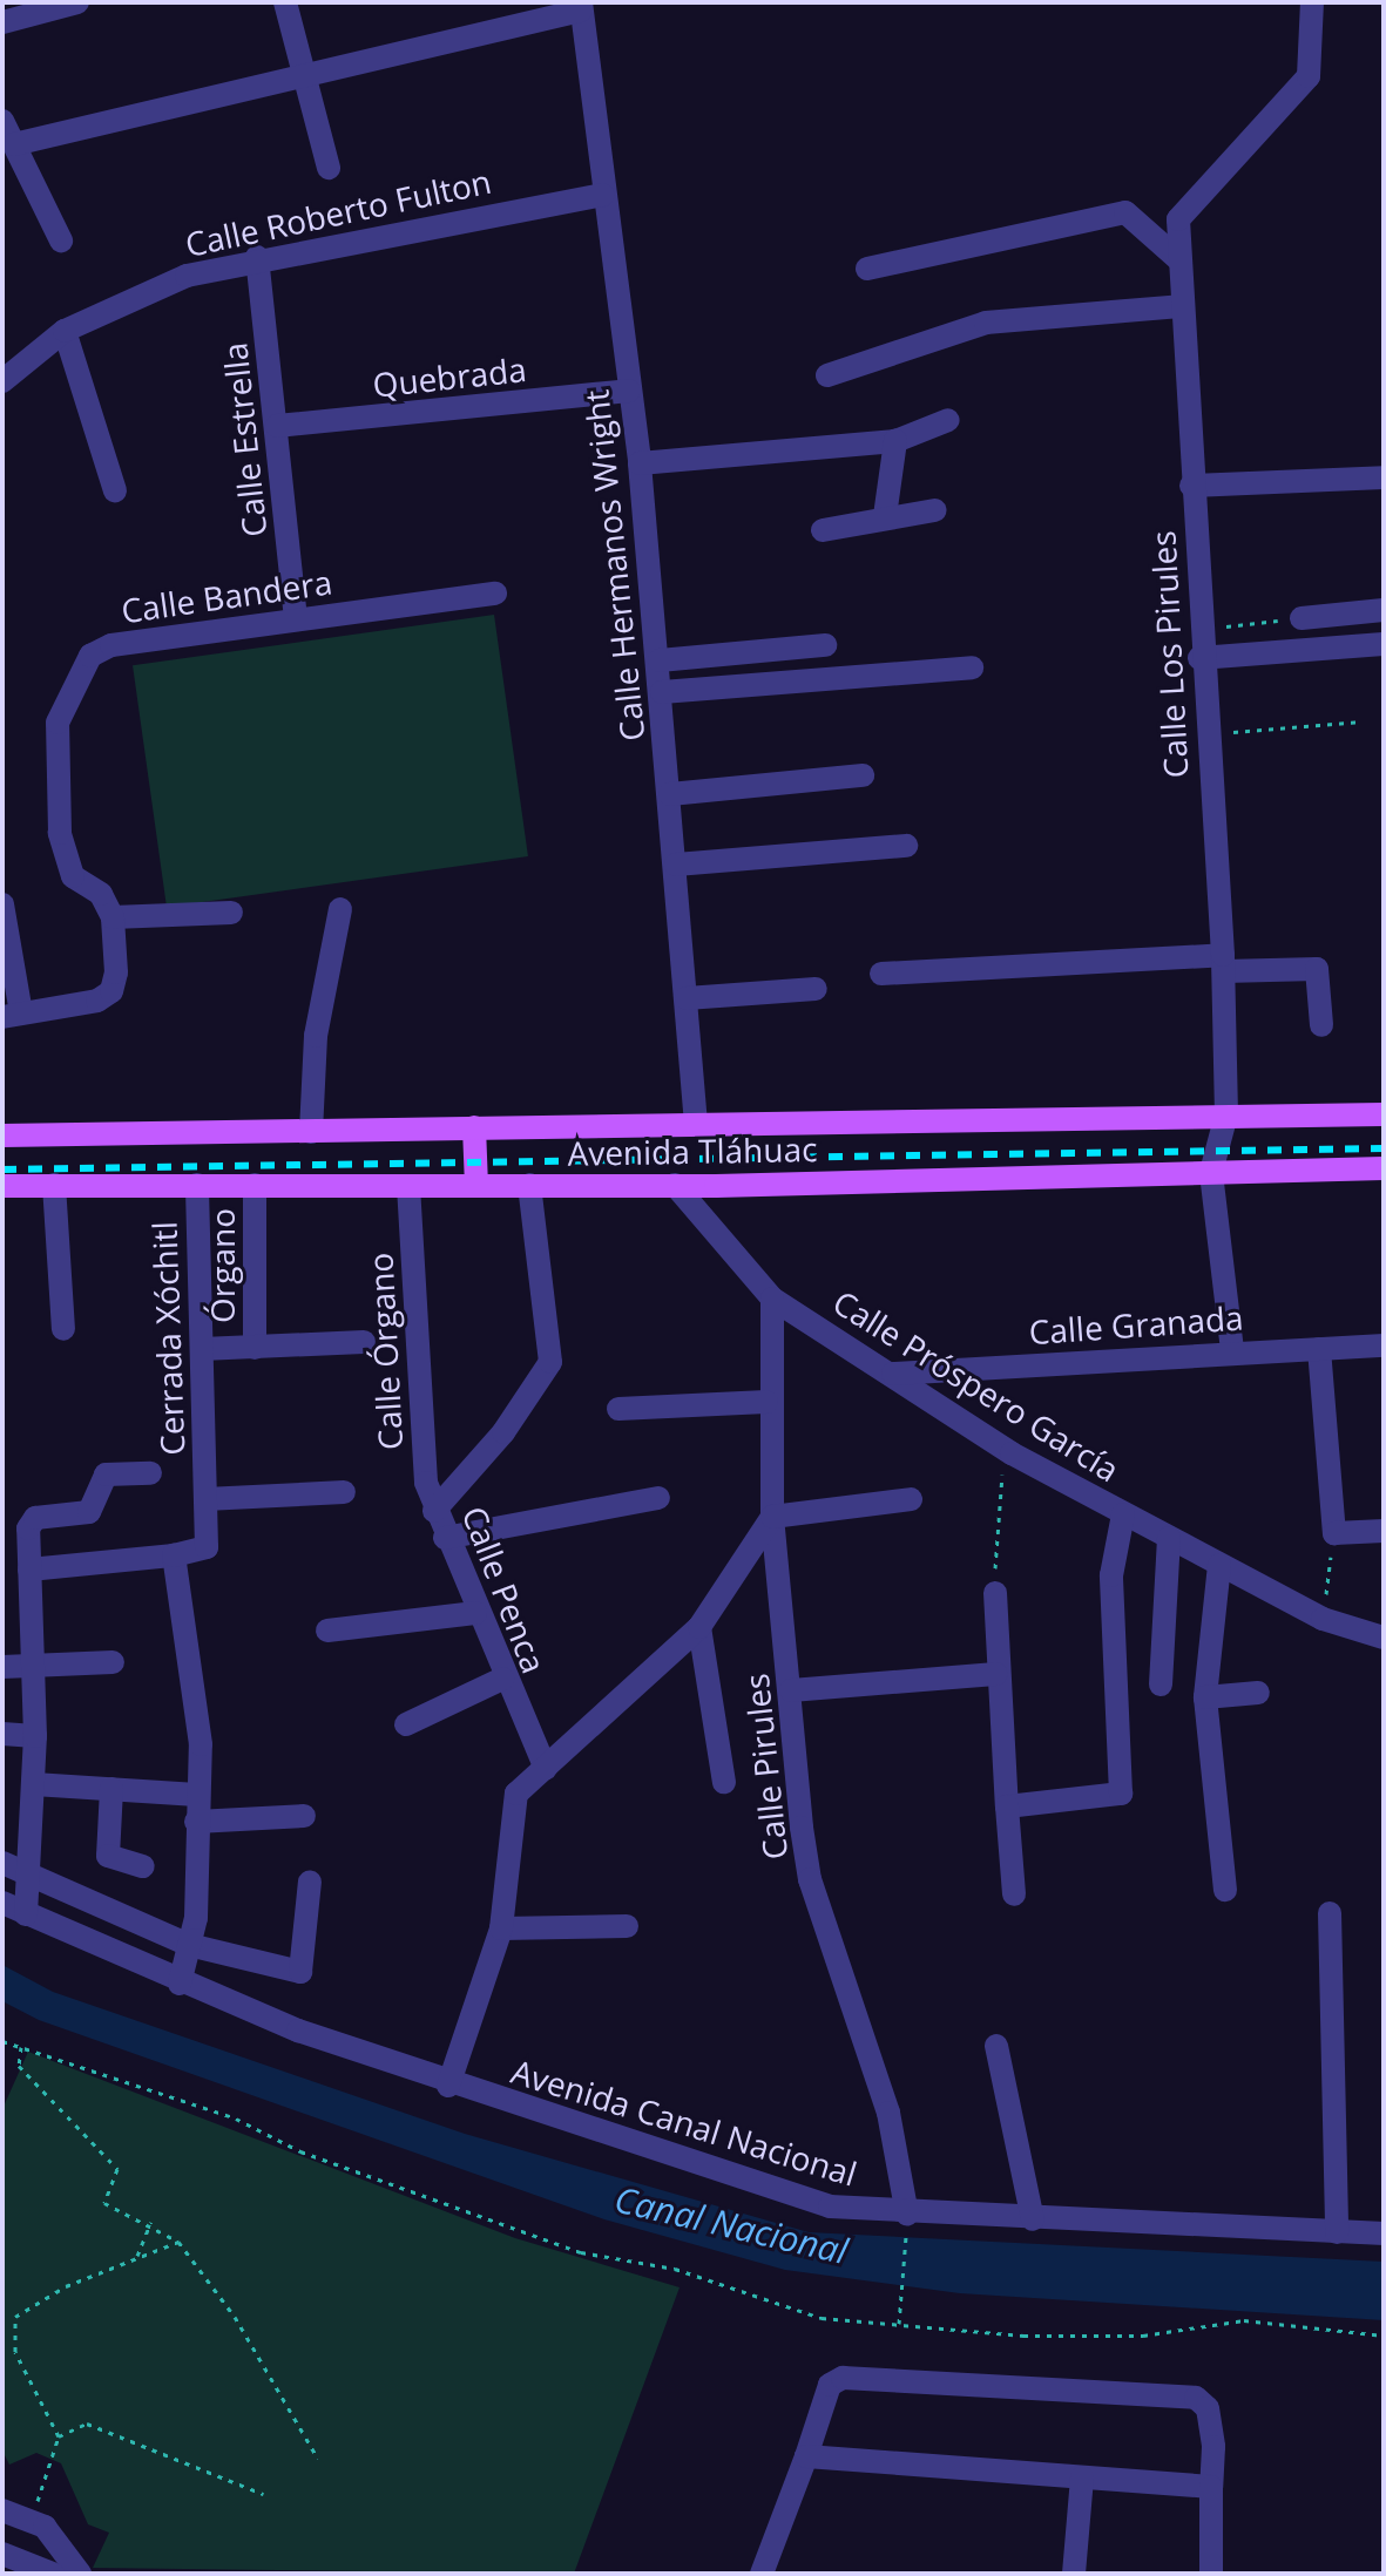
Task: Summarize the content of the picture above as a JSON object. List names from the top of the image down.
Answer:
{
  "streets": {
    "main road": ["Avenida Tláhuac"],
    "street": [
      "Calle Roberto Fulton",
      "Quebrada",
      "Calle Estrella",
      "Calle Hermanos Wright",
      "Calle Bandera",
      "Calle Los Pirules",
      "Órgano",
      "Calle Granada",
      "Cerrada Xóchitl",
      "Calle Órgano",
      "Calle Próspero García",
      "Calle Penca",
      "Calle Pirules",
      "Avenida Canal Nacional"
    ]
  },
  "crossings": [
    ["Calle Roberto Fulton", "Calle Estrella"],
    ["Calle Roberto Fulton", "Calle Hermanos Wright"],
    ["Quebrada", "Calle Estrella"],
    ["Quebrada", "Calle Hermanos Wright"],
    ["Calle Estrella", "Calle Bandera"],
    ["Calle Hermanos Wright", "Avenida Tláhuac"],
    ["Calle Los Pirules", "Avenida Tláhuac"],
    ["Calle Los Pirules", "Calle Granada"],
    ["Avenida Tláhuac", "Órgano"],
    ["Avenida Tláhuac", "Cerrada Xóchitl"],
    ["Avenida Tláhuac", "Calle Órgano"],
    ["Avenida Tláhuac", "Calle Próspero García"],
    ["Avenida Tláhuac", "Calle Penca"],
    ["Calle Granada", "Calle Próspero García"],
    ["Calle Órgano", "Calle Penca"],
    ["Calle Próspero García", "Calle Pirules"],
    ["Calle Pirules", "Avenida Canal Nacional"]
  ],
  "water": ["Canal Nacional"]
}
